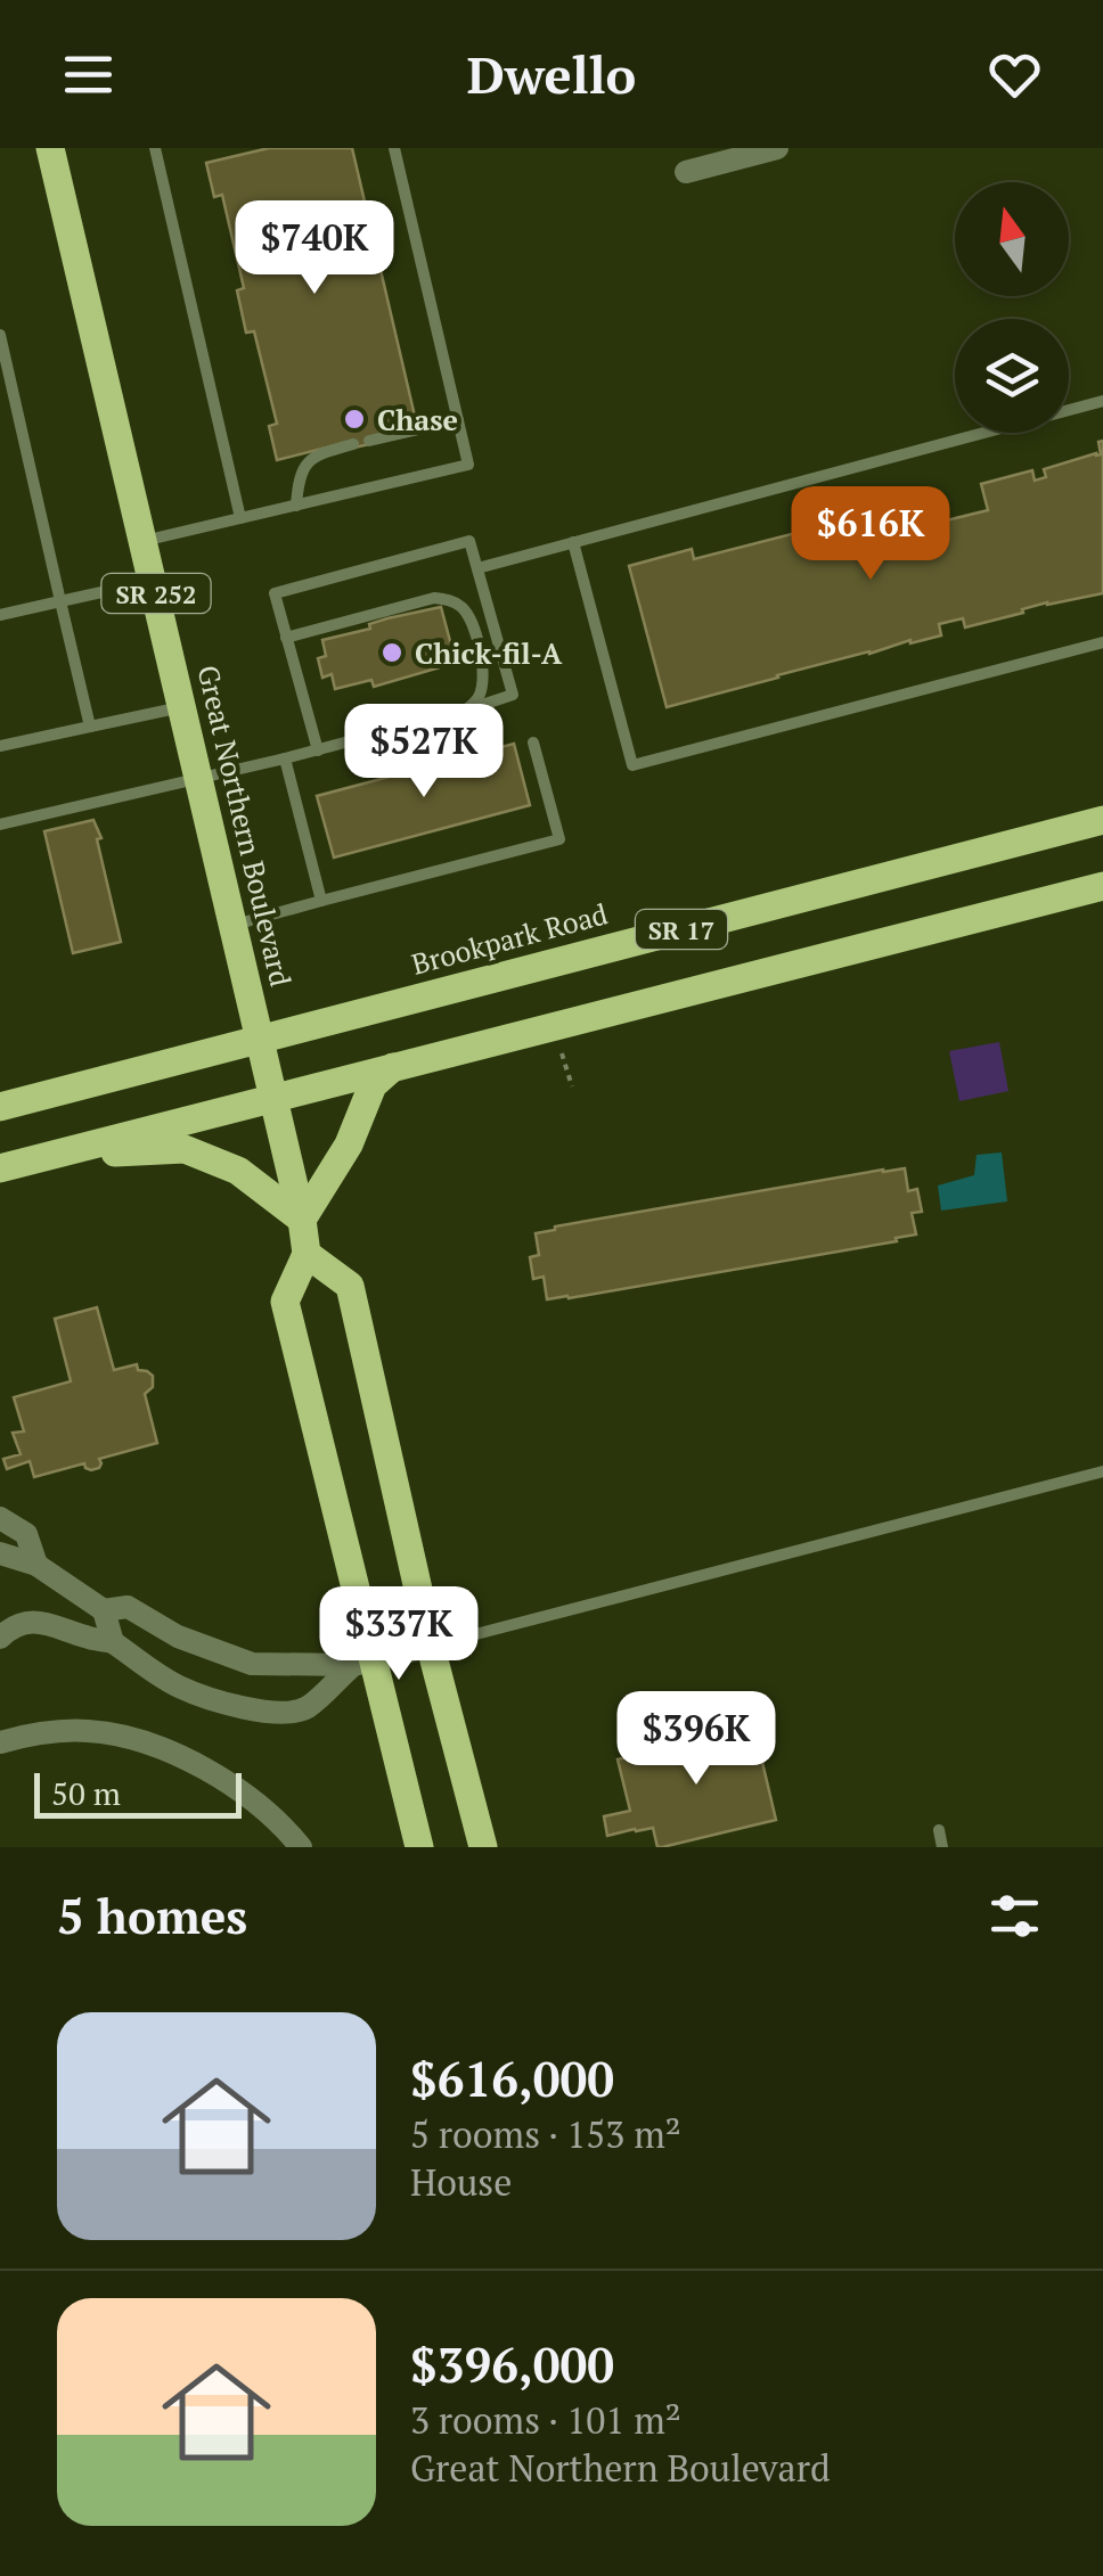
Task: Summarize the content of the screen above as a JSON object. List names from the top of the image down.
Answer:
{
  "streets": {
    "main road": [
      "SR 252",
      "Great Northern Boulevard",
      "SR 17",
      "Brookpark Road"
    ]
  },
  "crossings": [
    ["Great Northern Boulevard", "SR 17"],
    ["Great Northern Boulevard", "Brookpark Road"]
  ],
  "places": ["Chase", "Chick-fil-A"],
  "scale_bar": "50 m",
  "north": "top",
  "page": {
    "header": "Dwello",
    "price": [
      "$740K",
      "$616K",
      "$527K",
      "$337K",
      "$396K"
    ],
    "scale": "50 m",
    "heading": "5 homes",
    "list": [
      {
        "name": "$616,000",
        "note": "5 rooms · 153 m² · House"
      },
      {
        "name": "$396,000",
        "note": "3 rooms · 101 m² · Great Northern Boulevard"
      }
    ]
  }
}
